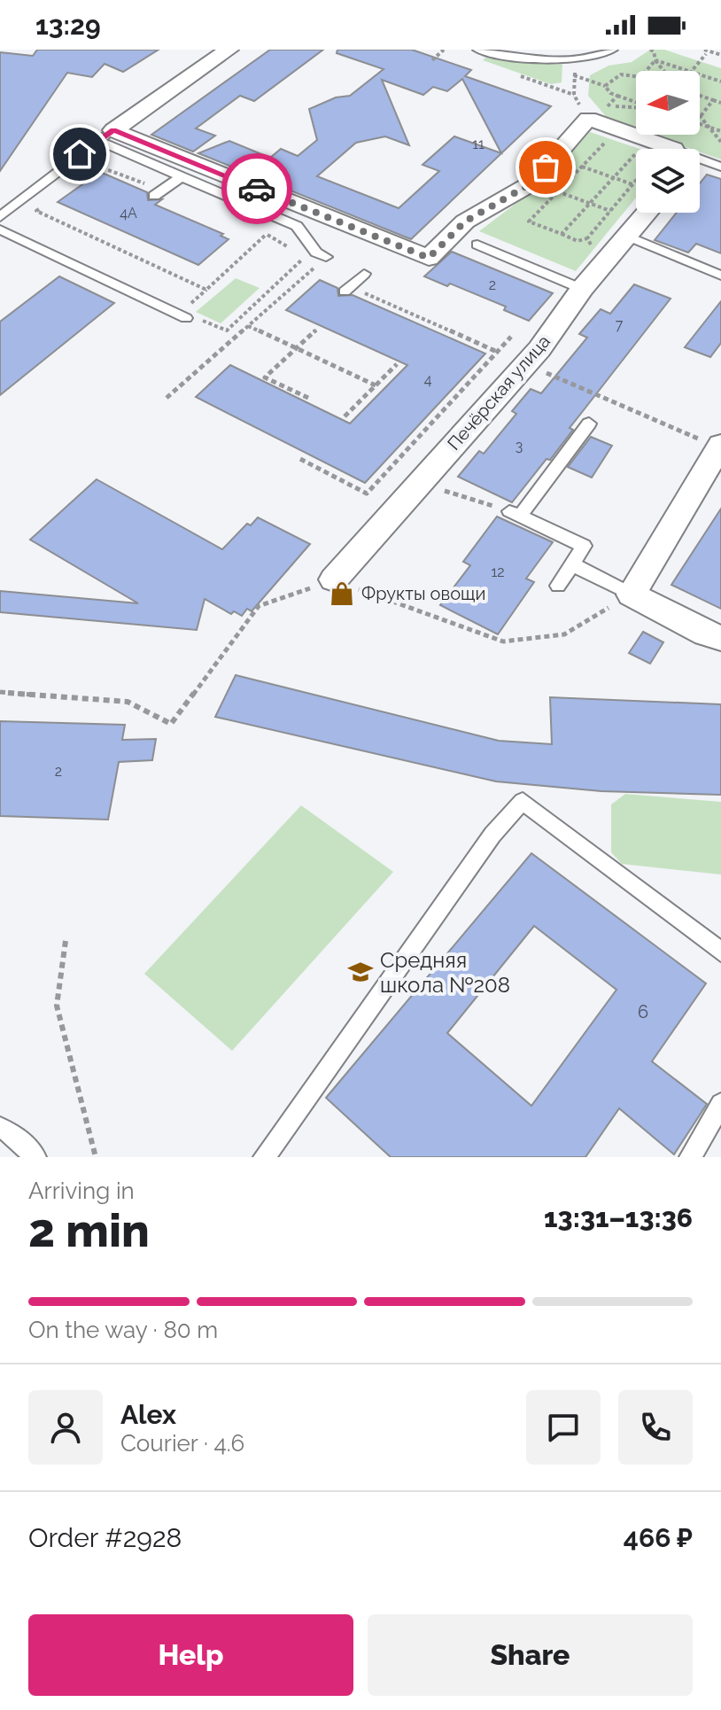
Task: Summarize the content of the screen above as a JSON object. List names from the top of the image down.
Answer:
{
  "streets": {
    "street": ["Печёрская улица"]
  },
  "places": {
    "shop": ["Фрукты овощи"],
    "school or university": ["Средняя школа №208"]
  },
  "house_numbers": [
    "11",
    "4А",
    "2",
    "7",
    "4",
    "3",
    "12",
    "2",
    "6"
  ],
  "north": "left",
  "page": {
    "status": "13:29",
    "heading": ["2 min", "Arriving in", "13:31–13:36"],
    "panel": [
      "Alex",
      "Courier · 4.6",
      "Order #2928",
      "466 ₽"
    ],
    "bar": "On the way · 80 m",
    "buttons": ["Help", "Share"]
  }
}
